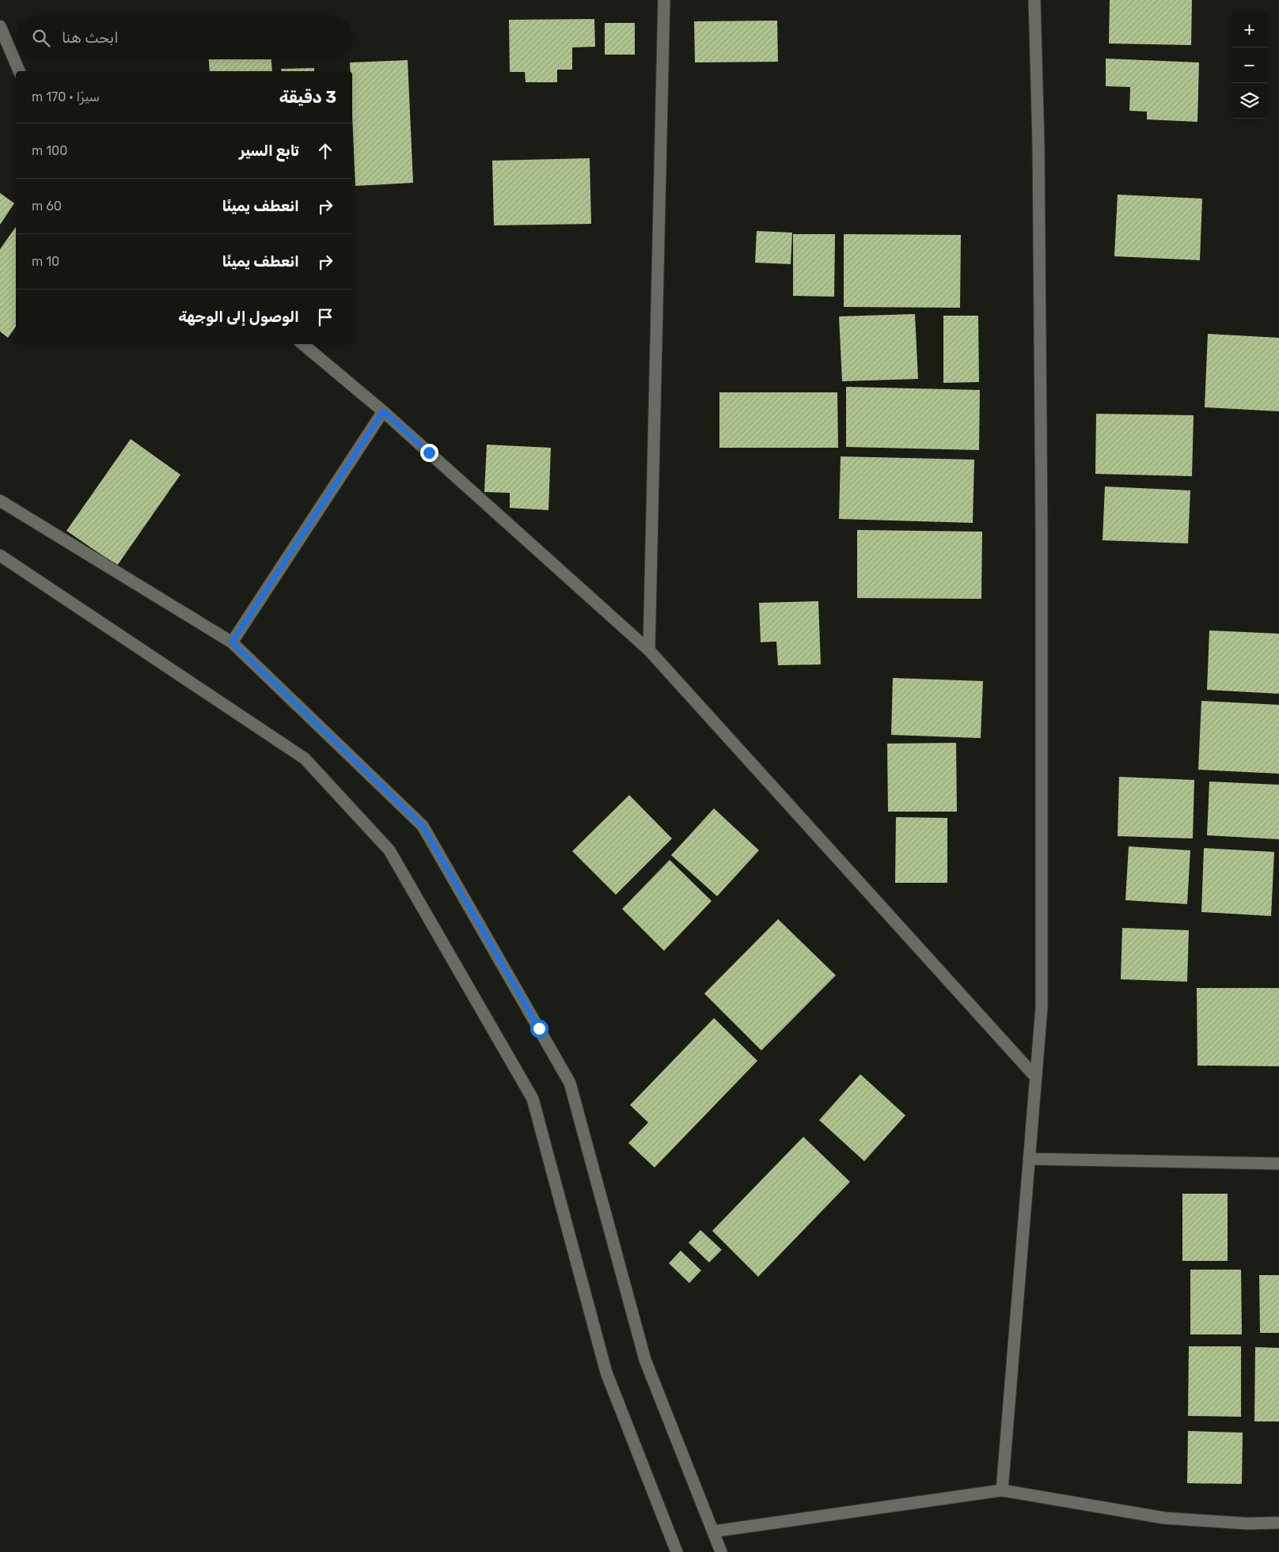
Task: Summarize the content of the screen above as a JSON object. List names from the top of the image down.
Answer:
{
  "page": {
    "map_buttons": ["+", "−"],
    "search": "ابحث هنا",
    "heading": ["3 دقيقة", "سيرًا · 170 m"],
    "list": [
      ["تابع السير", "100 m"],
      ["انعطف يمينًا", "60 m"],
      ["انعطف يمينًا", "10 m"],
      "الوصول إلى الوجهة"
    ]
  }
}
